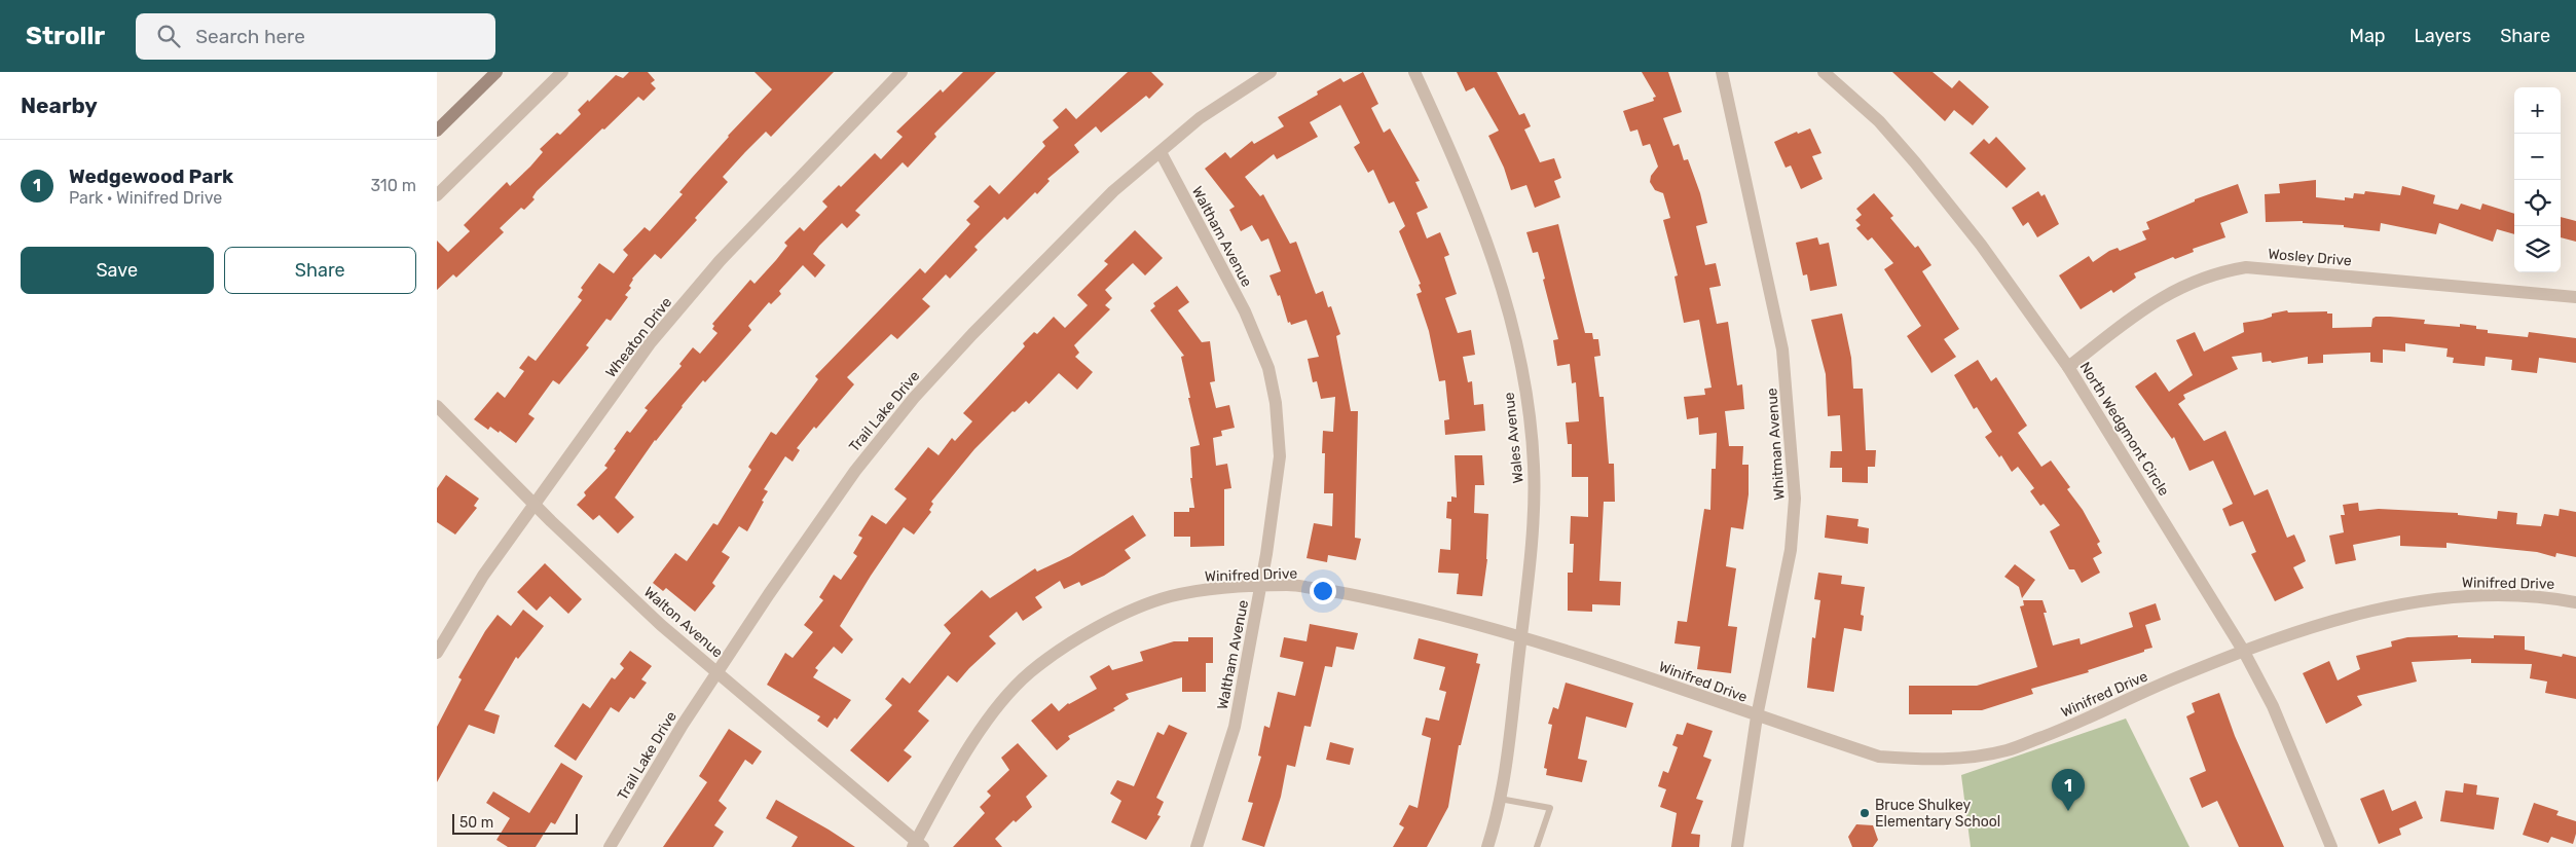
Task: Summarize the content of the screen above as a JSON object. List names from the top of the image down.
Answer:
{
  "streets": {
    "street": [
      "Waltham Avenue",
      "Wosley Drive",
      "Wheaton Drive",
      "Trail Lake Drive",
      "North Wedgmont Circle",
      "Wales Avenue",
      "Whitman Avenue",
      "Winifred Drive",
      "Walton Avenue"
    ]
  },
  "crossings": [
    ["Waltham Avenue", "Trail Lake Drive"],
    ["Waltham Avenue", "Winifred Drive"],
    ["Wosley Drive", "North Wedgmont Circle"],
    ["Wheaton Drive", "Walton Avenue"],
    ["Trail Lake Drive", "Walton Avenue"],
    ["North Wedgmont Circle", "Winifred Drive"],
    ["Wales Avenue", "Winifred Drive"],
    ["Whitman Avenue", "Winifred Drive"],
    ["Winifred Drive", "Walton Avenue"]
  ],
  "places": ["Bruce Shulkey Elementary School"],
  "scale_bar": "50 m",
  "page": {
    "header": "Strollr",
    "search": "Search here",
    "nav": ["Map", "Layers", "Share"],
    "heading": "Nearby",
    "map_buttons": ["+", "−"],
    "list": [
      {
        "mark": "1",
        "name": "Wedgewood Park",
        "note": "Park · Winifred Drive",
        "value": "310 m"
      }
    ],
    "buttons": ["Save", "Share"],
    "pins": "1",
    "scale": "50 m"
  }
}
